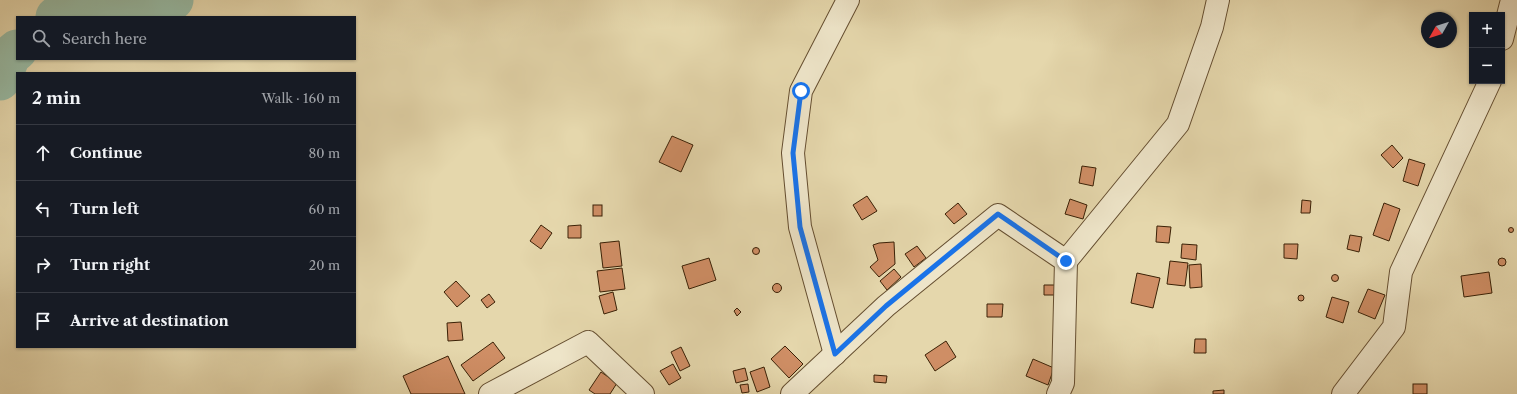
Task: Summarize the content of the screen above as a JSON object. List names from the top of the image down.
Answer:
{
  "north": "bottom left",
  "page": {
    "map_buttons": ["+", "−"],
    "search": "Search here",
    "heading": ["2 min", "Walk · 160 m"],
    "list": [
      ["Continue", "80 m"],
      ["Turn left", "60 m"],
      ["Turn right", "20 m"],
      "Arrive at destination"
    ]
  }
}
